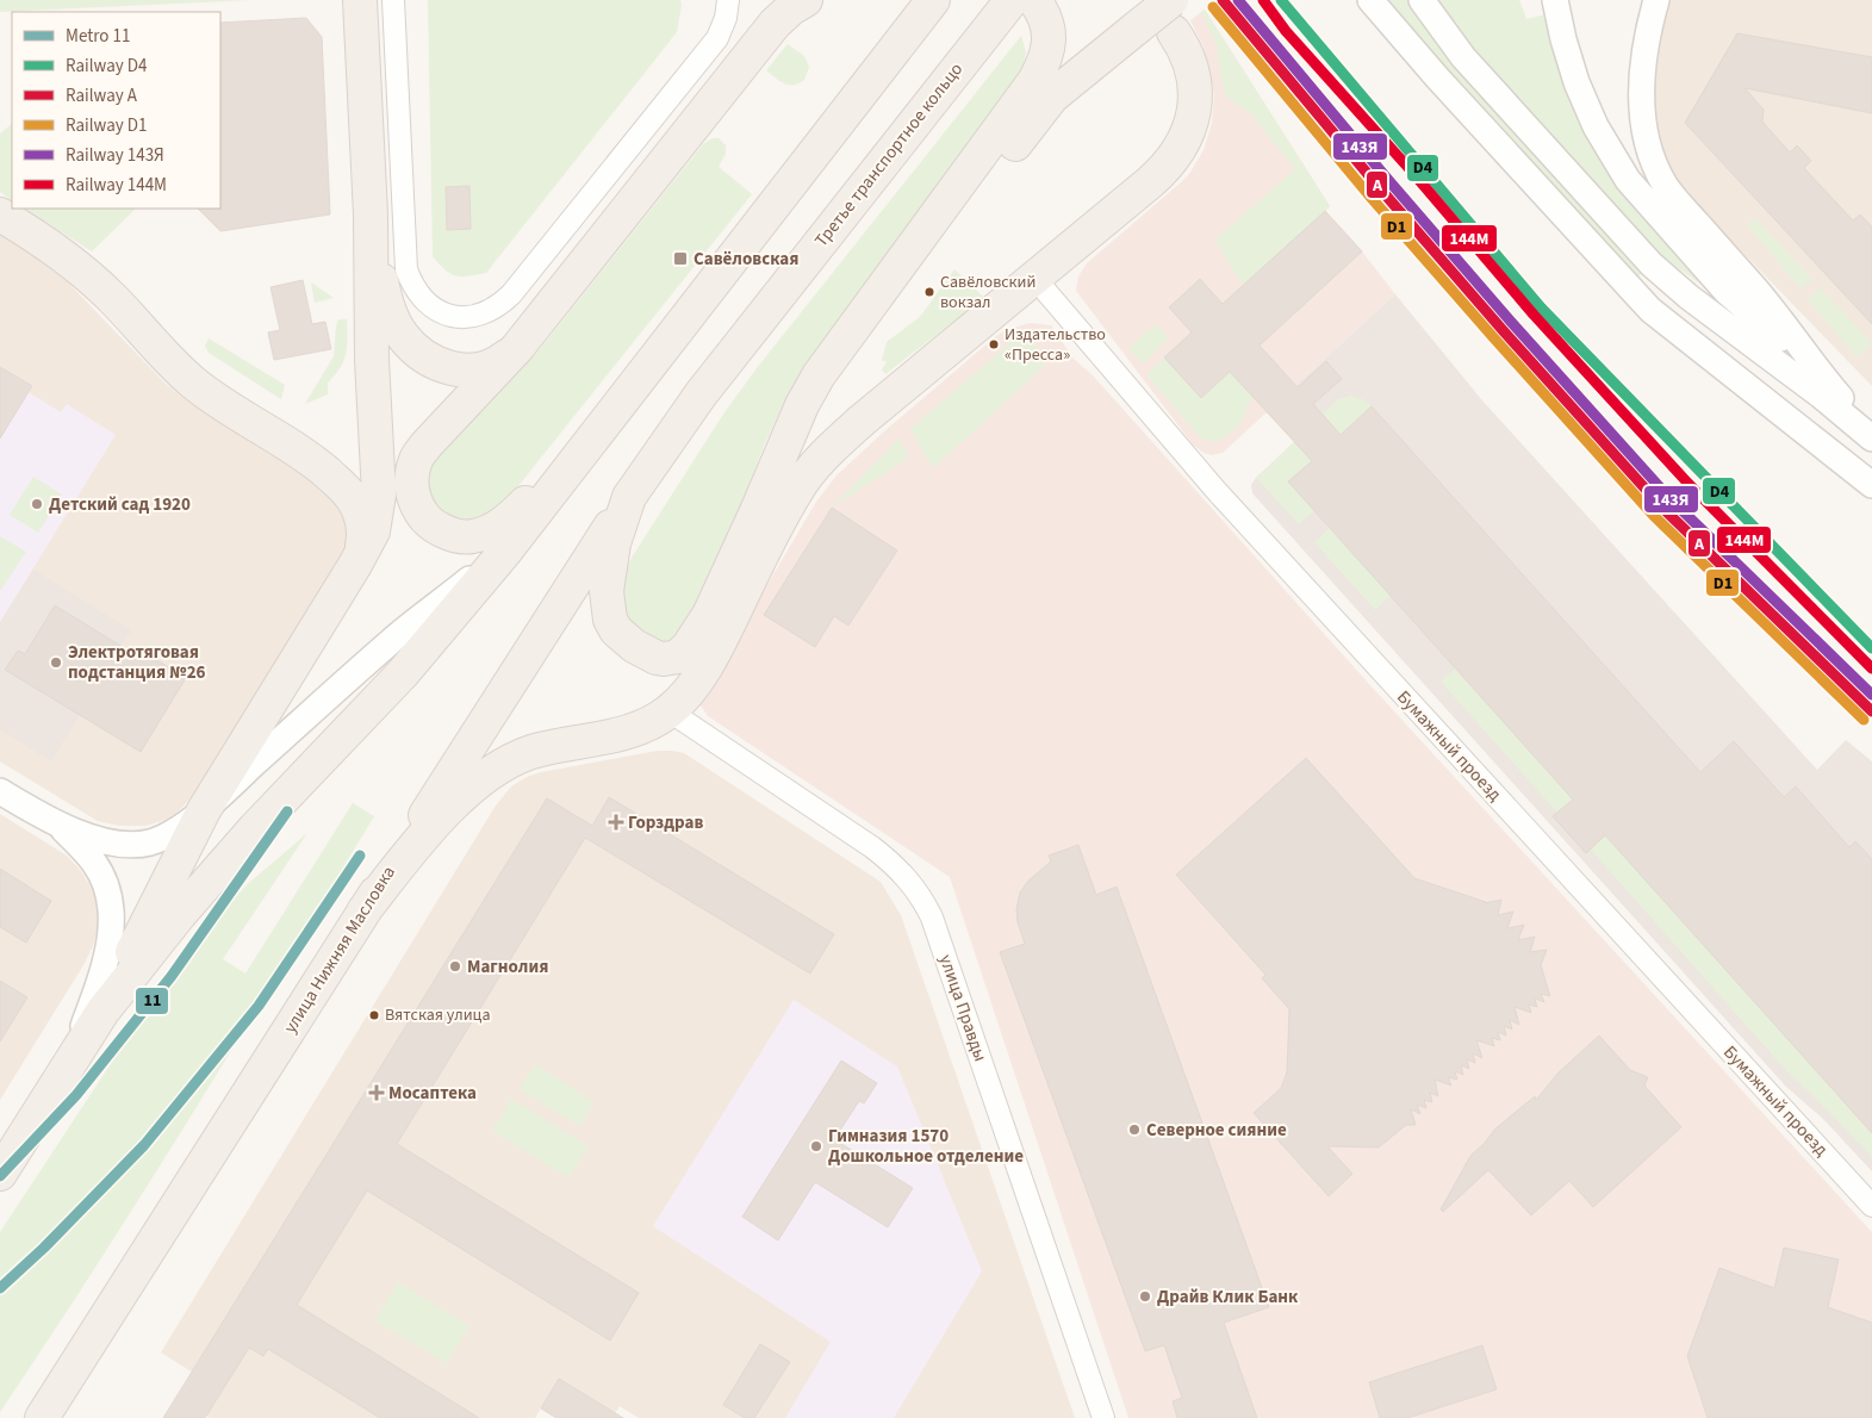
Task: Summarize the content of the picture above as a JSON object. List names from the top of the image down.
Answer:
{
  "streets": {
    "main road": ["Третье транспортное кольцо", "улица Нижняя Масловка"],
    "street": ["Бумажный проезд", "улица Правды"]
  },
  "crossings": [
    ["Третье транспортное кольцо", "улица Нижняя Масловка"]
  ],
  "places": {
    "transit": ["Савёловская"],
    "other": [
      "Савёловский вокзал",
      "Издательство «Пресса»",
      "Детский сад 1920",
      "Электротяговая подстанция №26",
      "Магнолия",
      "Вятская улица",
      "Северное сияние",
      "Гимназия 1570 Дошкольное отделение",
      "Драйв Клик Банк"
    ],
    "health": ["Горздрав", "Мосаптека"]
  },
  "lines": [
    "rail line D4",
    "rail line A",
    "rail line 143Я",
    "rail line 144М",
    "rail line D1",
    "metro line 11"
  ],
  "legend": [
    "Metro 11",
    "Railway D4",
    "Railway A",
    "Railway D1",
    "Railway 143Я",
    "Railway 144М"
  ]
}
